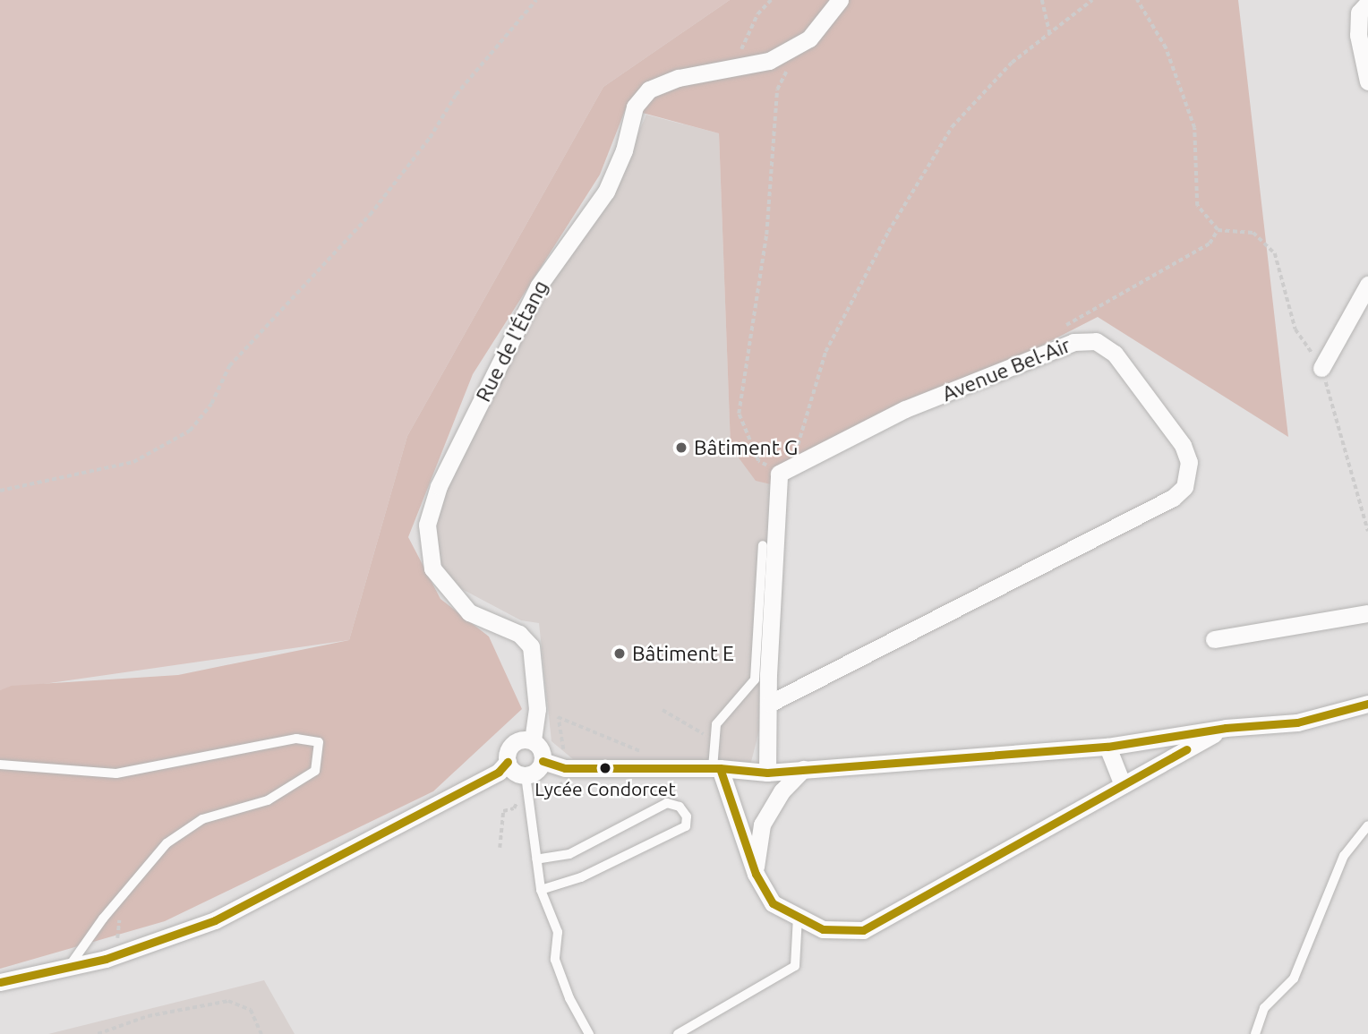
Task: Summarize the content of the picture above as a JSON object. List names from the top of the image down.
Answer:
{
  "streets": {
    "street": ["Rue de l'Étang", "Avenue Bel-Air"]
  },
  "places": ["Bâtiment G", "Bâtiment E", "Lycée Condorcet"]
}
